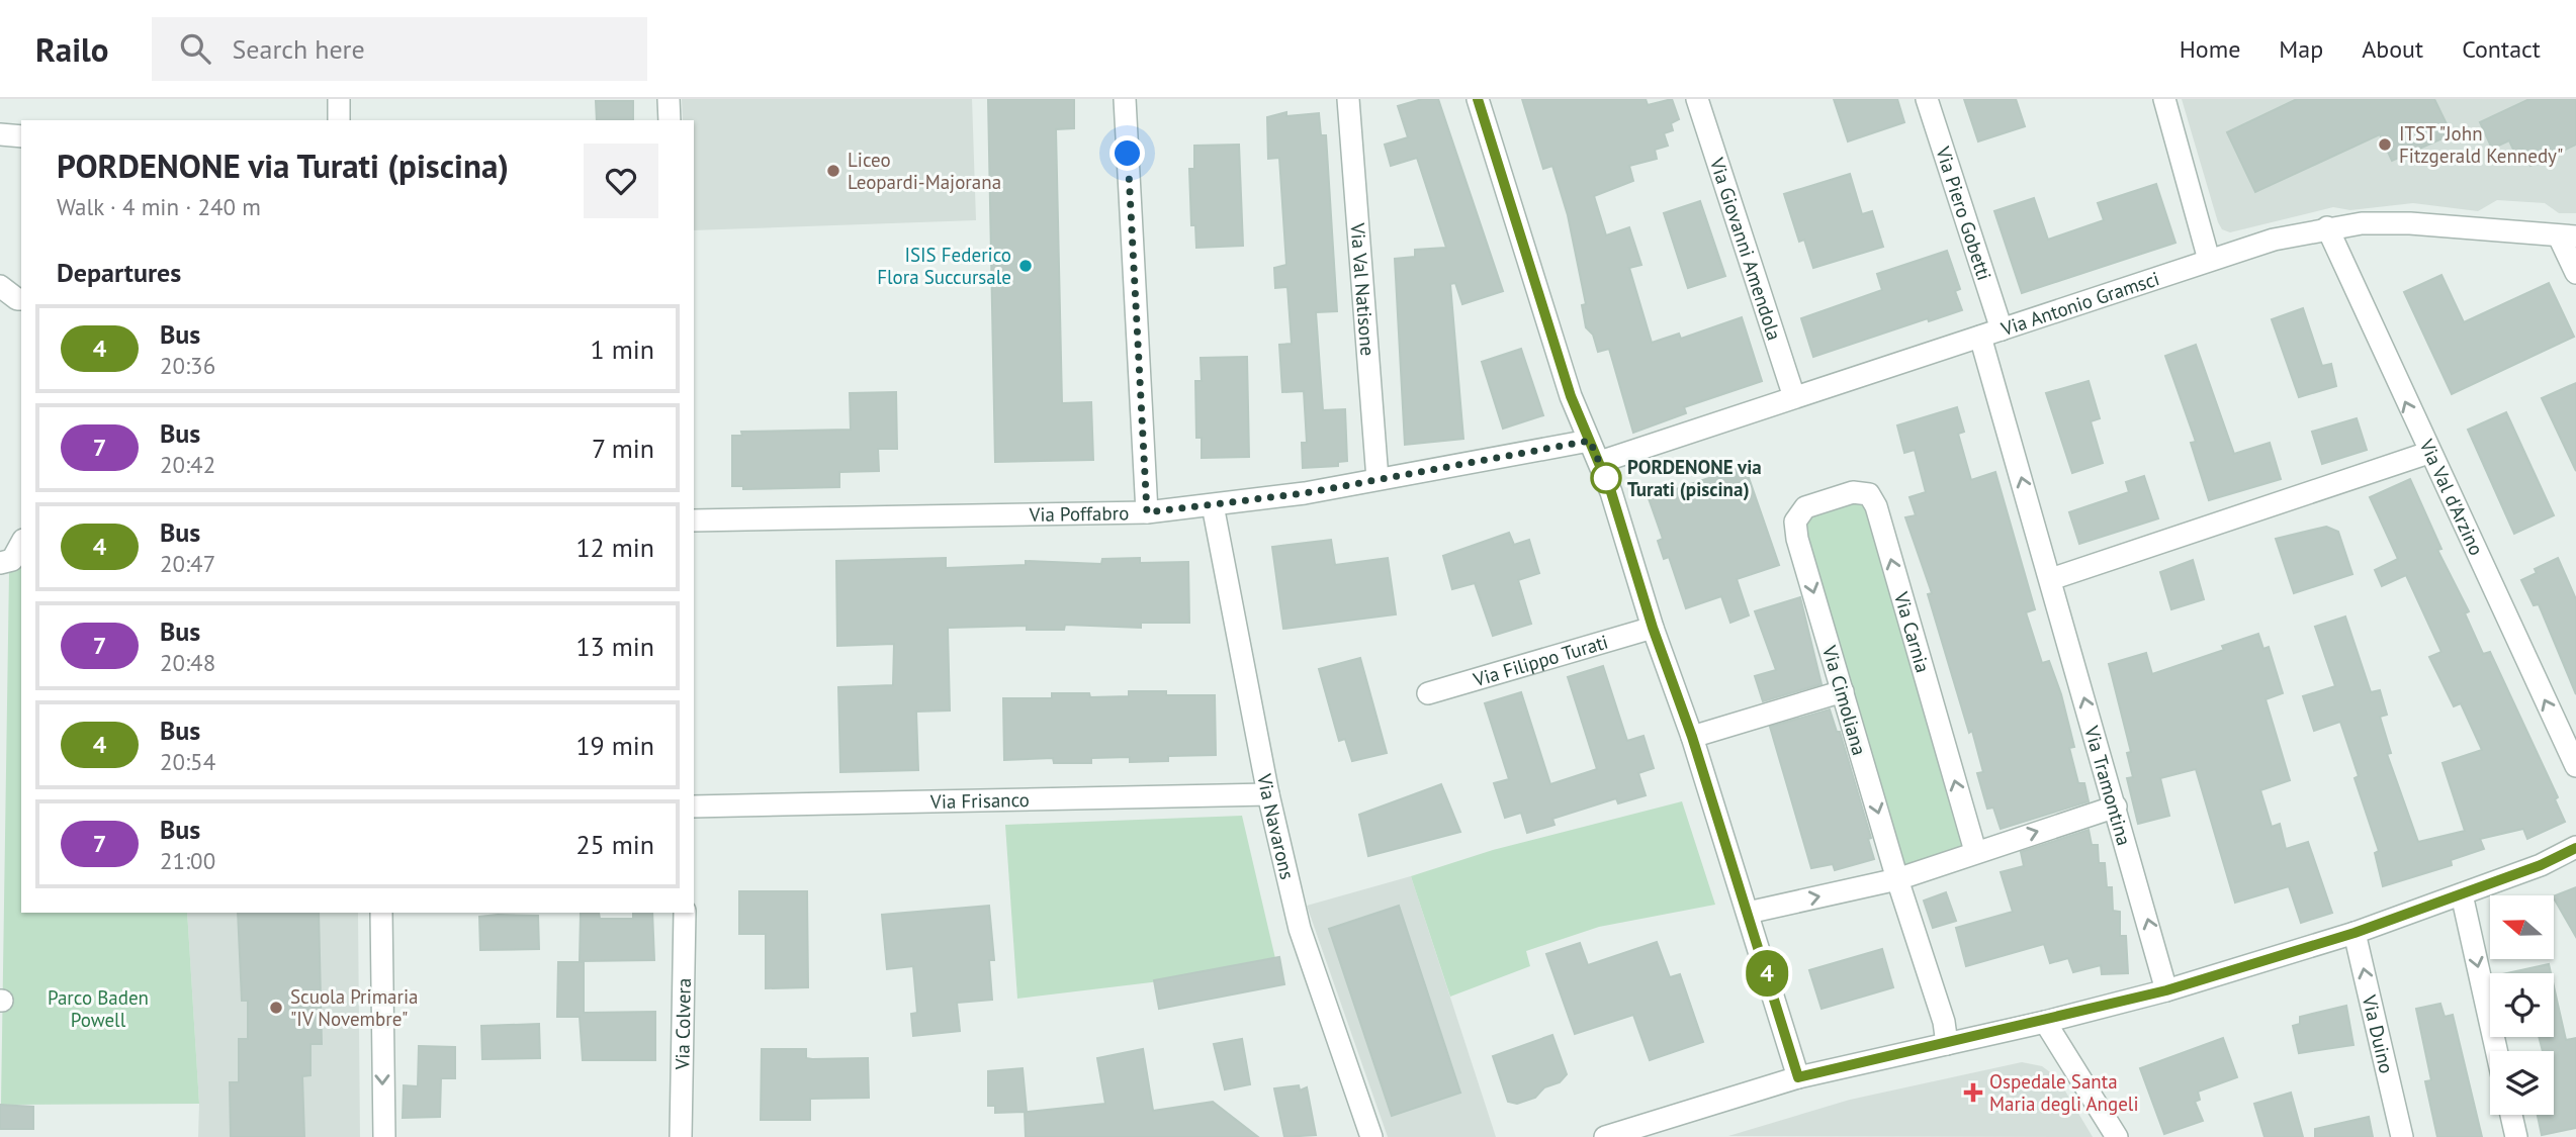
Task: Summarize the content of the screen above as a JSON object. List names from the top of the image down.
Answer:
{
  "streets": {
    "street": [
      "Via Piero Gobetti",
      "Via Giovanni Amendola",
      "Via Val Natisone",
      "Via Antonio Gramsci",
      "Via Val d'Arzino",
      "Via Poffabro",
      "Via Carnia",
      "Via Filippo Turati",
      "Via Cimoliana",
      "Via Tramontina",
      "Via Frisanco",
      "Via Navarons",
      "Via Colvera",
      "Via Duino"
    ]
  },
  "crossings": [
    ["Via Piero Gobetti", "Via Antonio Gramsci"],
    ["Via Giovanni Amendola", "Via Antonio Gramsci"],
    ["Via Val Natisone", "Via Poffabro"],
    ["Via Antonio Gramsci", "Via Val d'Arzino"],
    ["Via Antonio Gramsci", "Via Tramontina"],
    ["Via Poffabro", "Via Navarons"],
    ["Via Carnia", "Via Cimoliana"],
    ["Via Frisanco", "Via Navarons"]
  ],
  "one_way": ["Via Val d'Arzino", "Via Carnia", "Via Tramontina"],
  "parks": ["Parco Baden Powell"],
  "places": {
    "other": [
      "ITST \"John Fitzgerald Kennedy\"",
      "Liceo Leopardi-Majorana",
      "ISIS Federico Flora Succursale",
      "PORDENONE via Turati (piscina)",
      "Scuola Primaria \"IV Novembre\""
    ],
    "health": ["Ospedale Santa Maria degli Angeli"]
  },
  "lines": ["bus line 4"],
  "north": "left",
  "page": {
    "header": "Railo",
    "search": "Search here",
    "nav": [
      "Home",
      "Map",
      "About",
      "Contact"
    ],
    "on_map": "4",
    "heading": [
      ["PORDENONE via Turati (piscina)", "Walk · 4 min · 240 m"],
      "Departures"
    ],
    "list": [
      {
        "mark": "4",
        "name": "Bus",
        "note": "20:36",
        "value": "1 min"
      },
      {
        "mark": "7",
        "name": "Bus",
        "note": "20:42",
        "value": "7 min"
      },
      {
        "mark": "4",
        "name": "Bus",
        "note": "20:47",
        "value": "12 min"
      },
      {
        "mark": "7",
        "name": "Bus",
        "note": "20:48",
        "value": "13 min"
      },
      {
        "mark": "4",
        "name": "Bus",
        "note": "20:54",
        "value": "19 min"
      },
      {
        "mark": "7",
        "name": "Bus",
        "note": "21:00",
        "value": "25 min"
      }
    ]
  }
}
